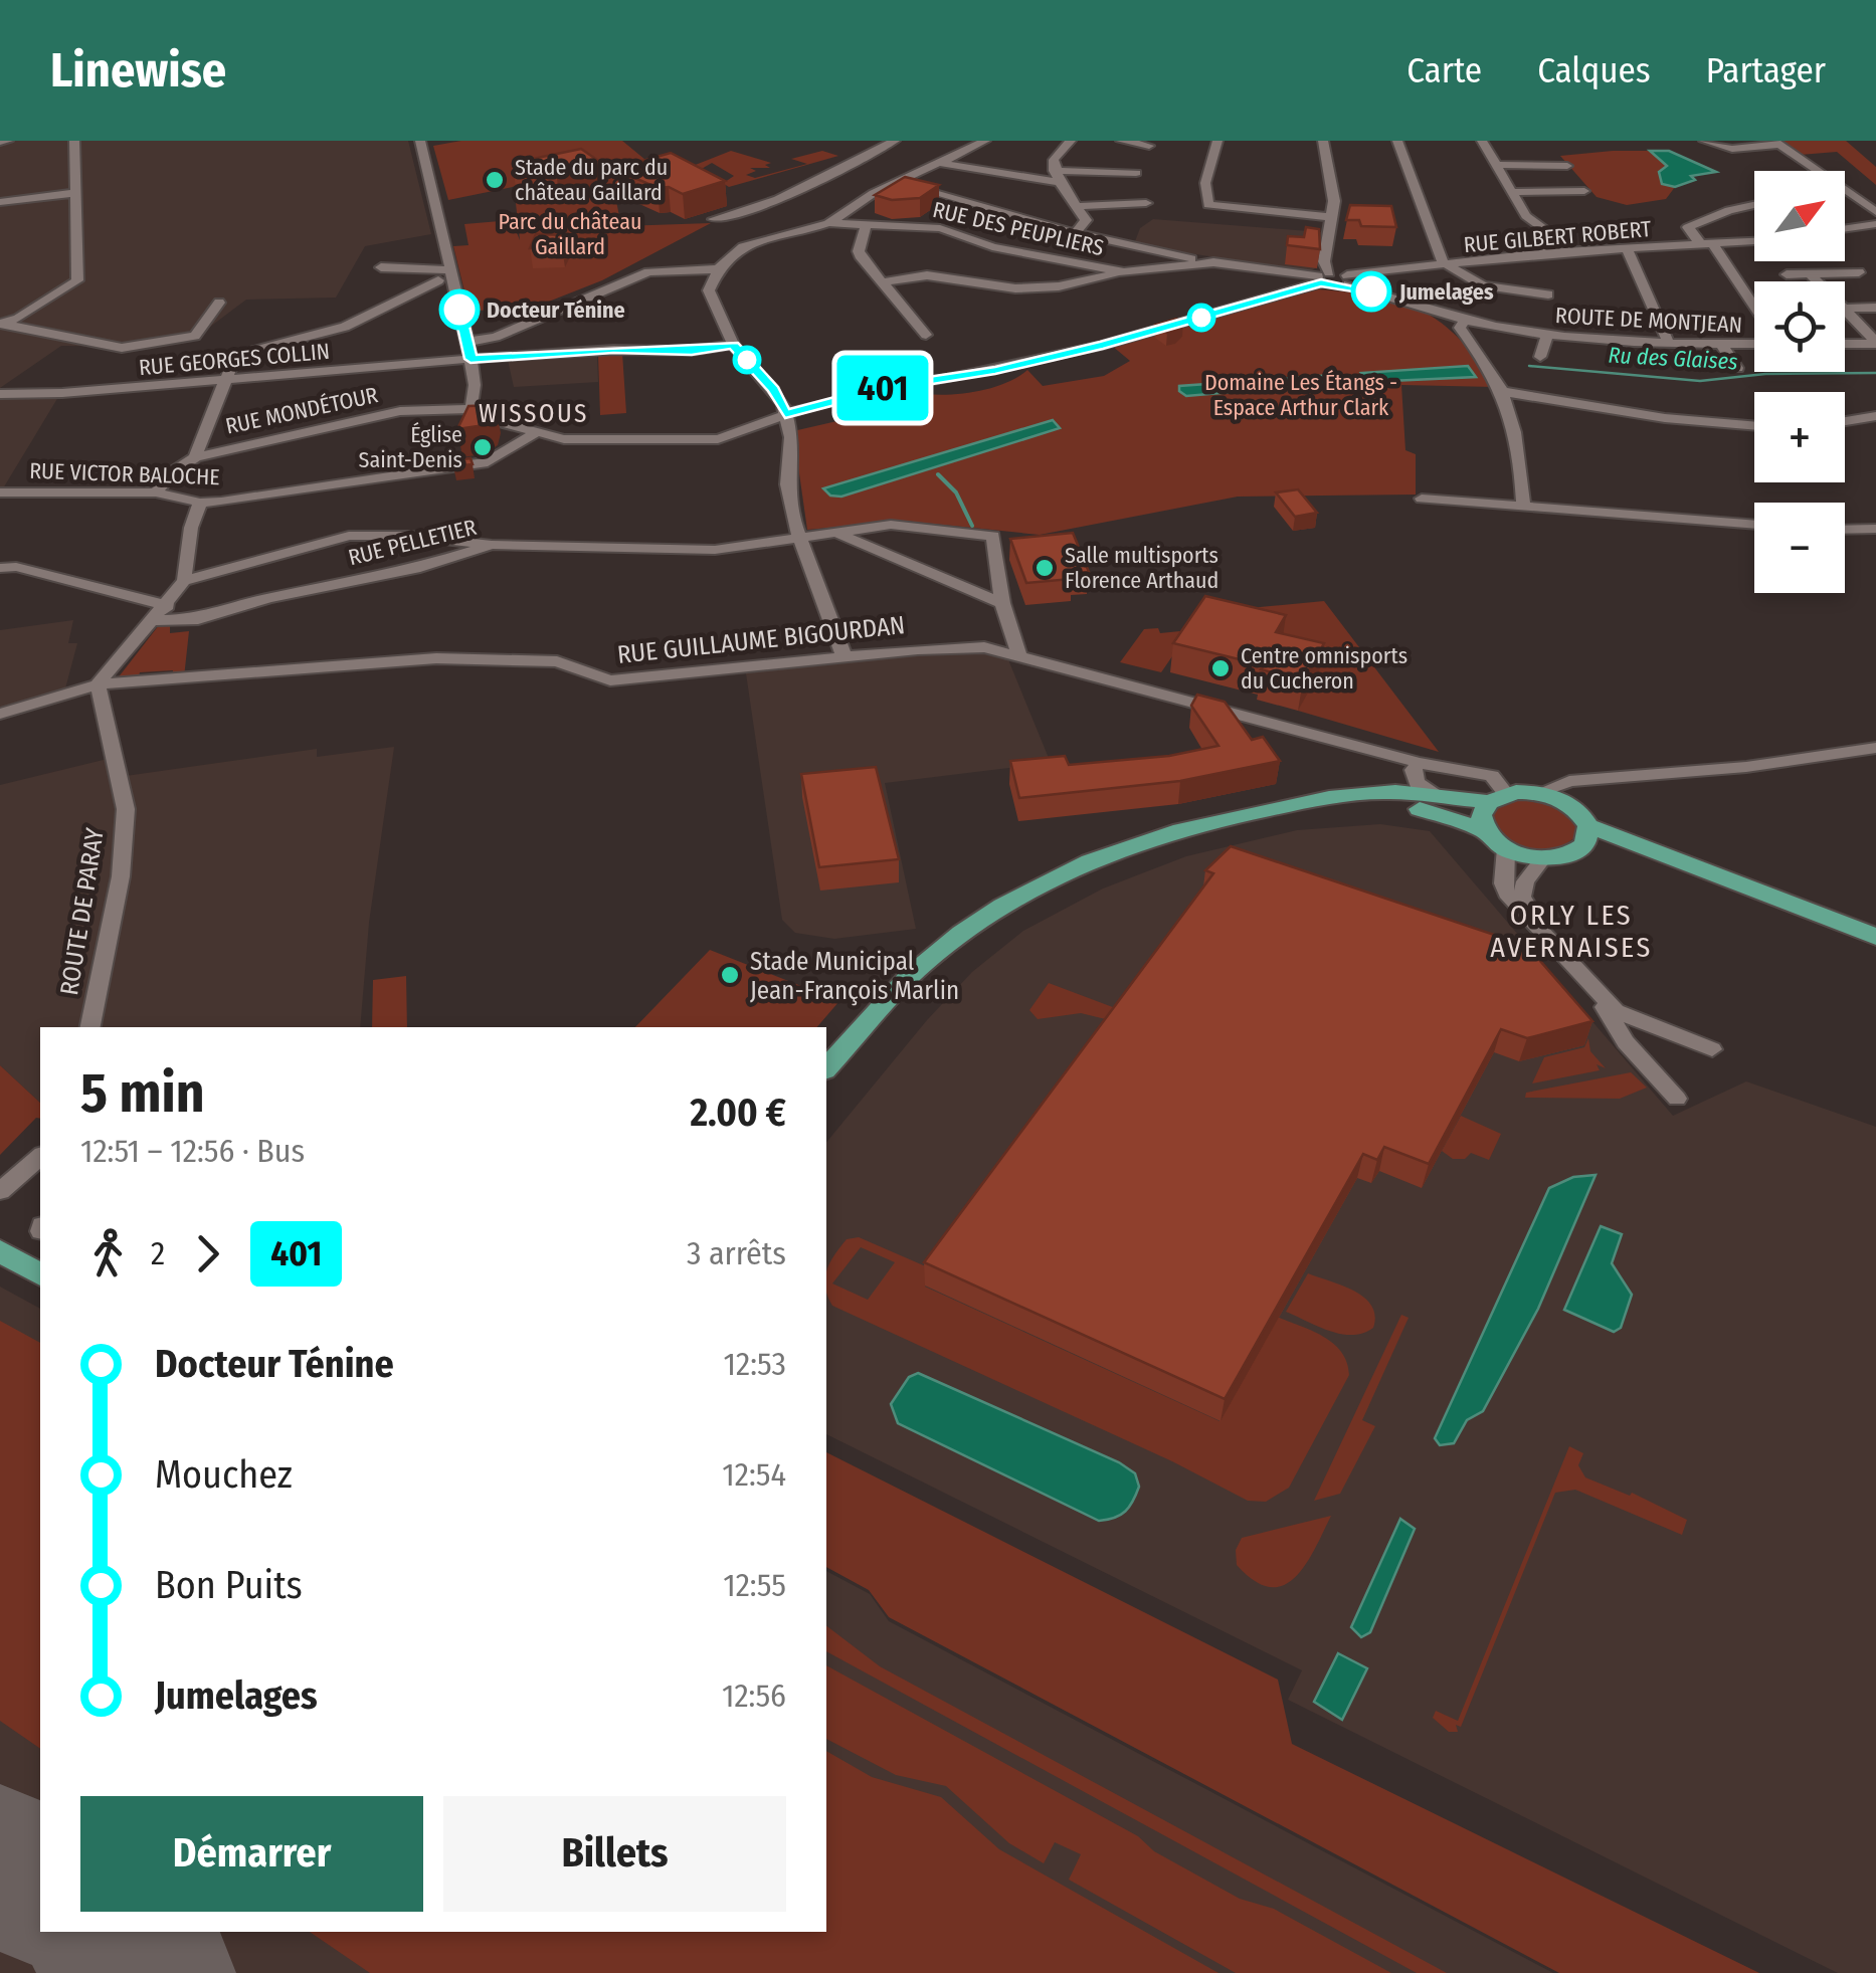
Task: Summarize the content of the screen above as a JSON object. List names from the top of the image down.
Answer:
{
  "streets": {
    "street": [
      "RUE DES PEUPLIERS",
      "RUE GILBERT ROBERT",
      "ROUTE DE MONTJEAN",
      "RUE GEORGES COLLIN",
      "RUE MONDÉTOUR",
      "RUE VICTOR BALOCHE",
      "RUE PELLETIER",
      "RUE GUILLAUME BIGOURDAN",
      "ROUTE DE PARAY"
    ]
  },
  "crossings": [
    ["RUE DES PEUPLIERS", "RUE GILBERT ROBERT"],
    ["RUE DES PEUPLIERS", "ROUTE DE MONTJEAN"],
    ["RUE DES PEUPLIERS", "RUE MONDÉTOUR"],
    ["RUE GILBERT ROBERT", "ROUTE DE MONTJEAN"],
    ["RUE MONDÉTOUR", "RUE VICTOR BALOCHE"],
    ["RUE GUILLAUME BIGOURDAN", "ROUTE DE PARAY"]
  ],
  "districts": ["WISSOUS", "ORLY LES AVERNAISES"],
  "water": ["Ru des Glaises"],
  "parks": ["Parc du château Gaillard", "Domaine Les Étangs - Espace Arthur Clark"],
  "places": [
    "Stade du parc du château Gaillard",
    "Jumelages",
    "Docteur Ténine",
    "Église Saint-Denis",
    "Salle multisports Florence Arthaud",
    "Centre omnisports du Cucheron",
    "Stade Municipal Jean-François Marlin"
  ],
  "lines": ["bus line 401"],
  "north": "top right",
  "page": {
    "header": "Linewise",
    "nav": ["Carte", "Calques", "Partager"],
    "on_map": "401",
    "map_buttons": ["+", "−"],
    "heading": ["5 min", "12:51 – 12:56 · Bus", "2.00 €"],
    "legs": ["2", "401", "3 arrêts"],
    "list": [
      {
        "name": "Docteur Ténine",
        "value": "12:53"
      },
      {
        "name": "Mouchez",
        "value": "12:54"
      },
      {
        "name": "Bon Puits",
        "value": "12:55"
      },
      {
        "name": "Jumelages",
        "value": "12:56"
      }
    ],
    "buttons": ["Démarrer", "Billets"]
  }
}
